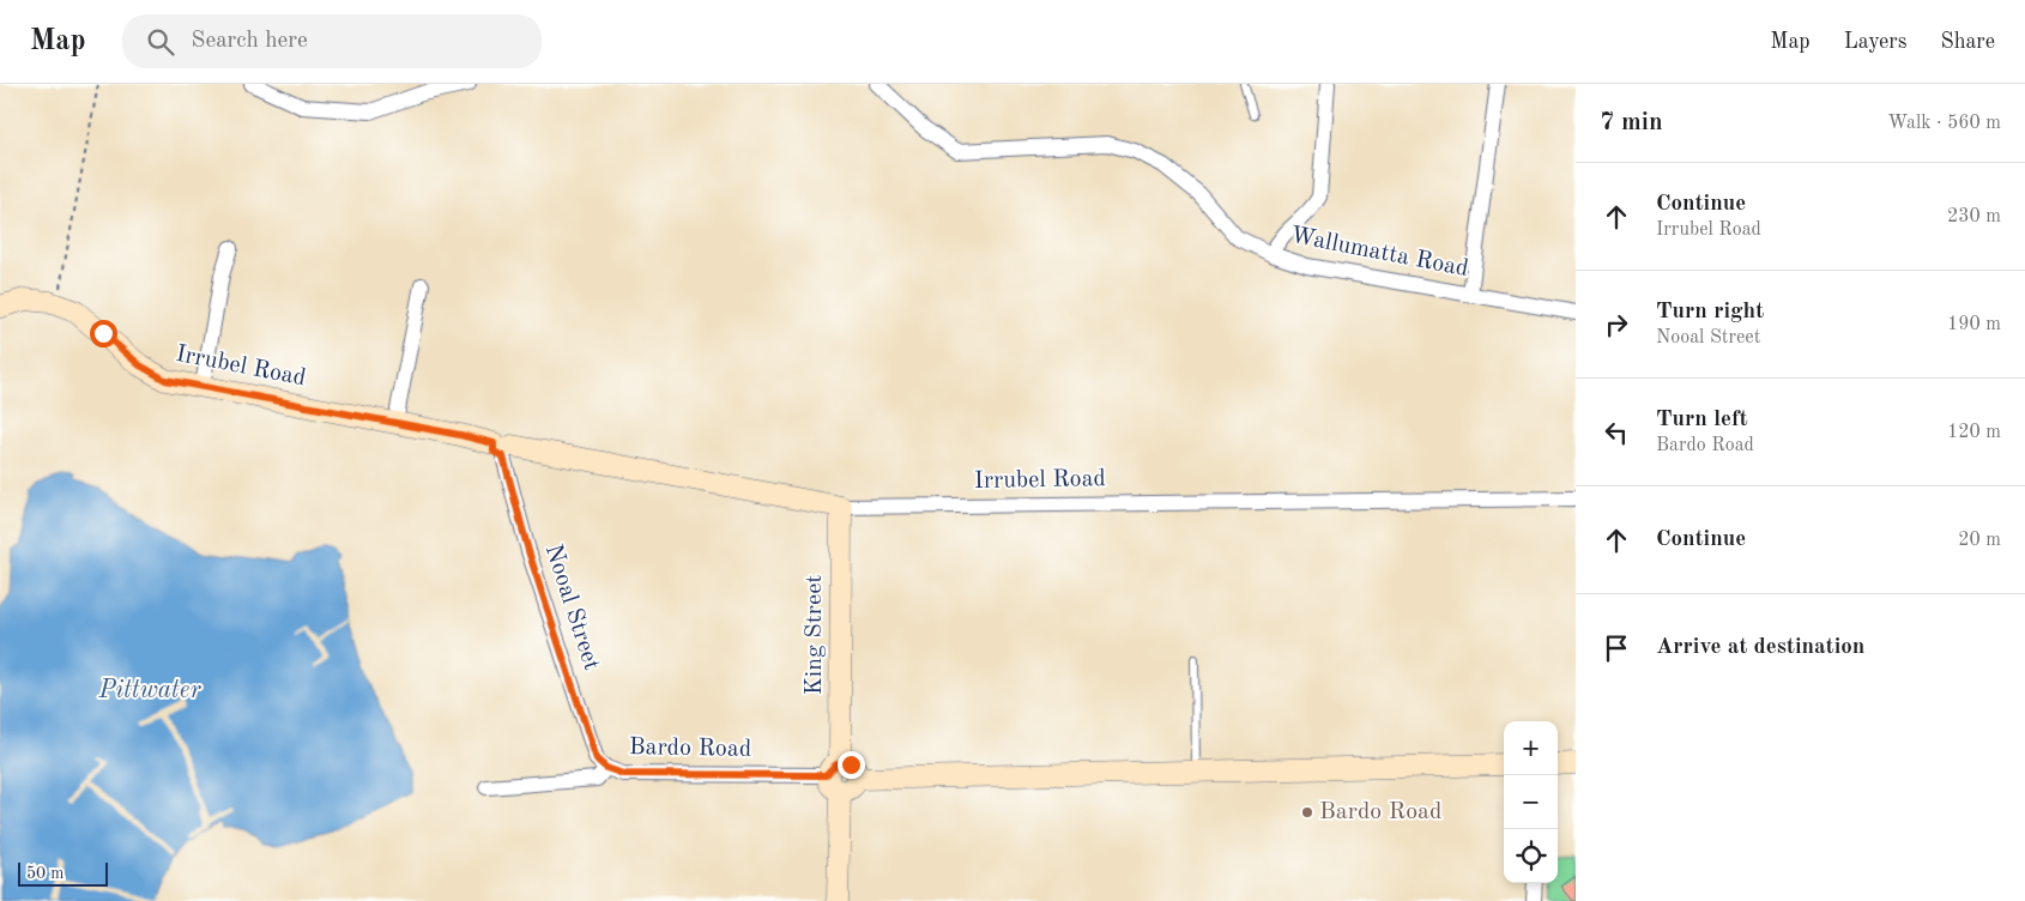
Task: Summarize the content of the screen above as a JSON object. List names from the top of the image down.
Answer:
{
  "streets": {
    "street": [
      "Wallumatta Road",
      "Irrubel Road",
      "Nooal Street",
      "King Street",
      "Bardo Road"
    ]
  },
  "crossings": [
    ["Irrubel Road", "Nooal Street"],
    ["Irrubel Road", "King Street"],
    ["Nooal Street", "Bardo Road"],
    ["King Street", "Bardo Road"]
  ],
  "water": ["Pittwater"],
  "places": ["Bardo Road"],
  "scale_bar": "50 m",
  "page": {
    "header": "Map",
    "search": "Search here",
    "nav": ["Map", "Layers", "Share"],
    "heading": ["7 min", "Walk · 560 m"],
    "list": [
      ["Continue", "Irrubel Road", "230 m"],
      ["Turn right", "Nooal Street", "190 m"],
      ["Turn left", "Bardo Road", "120 m"],
      ["Continue", "20 m"],
      "Arrive at destination"
    ],
    "map_buttons": ["+", "−"],
    "scale": "50 m"
  }
}
